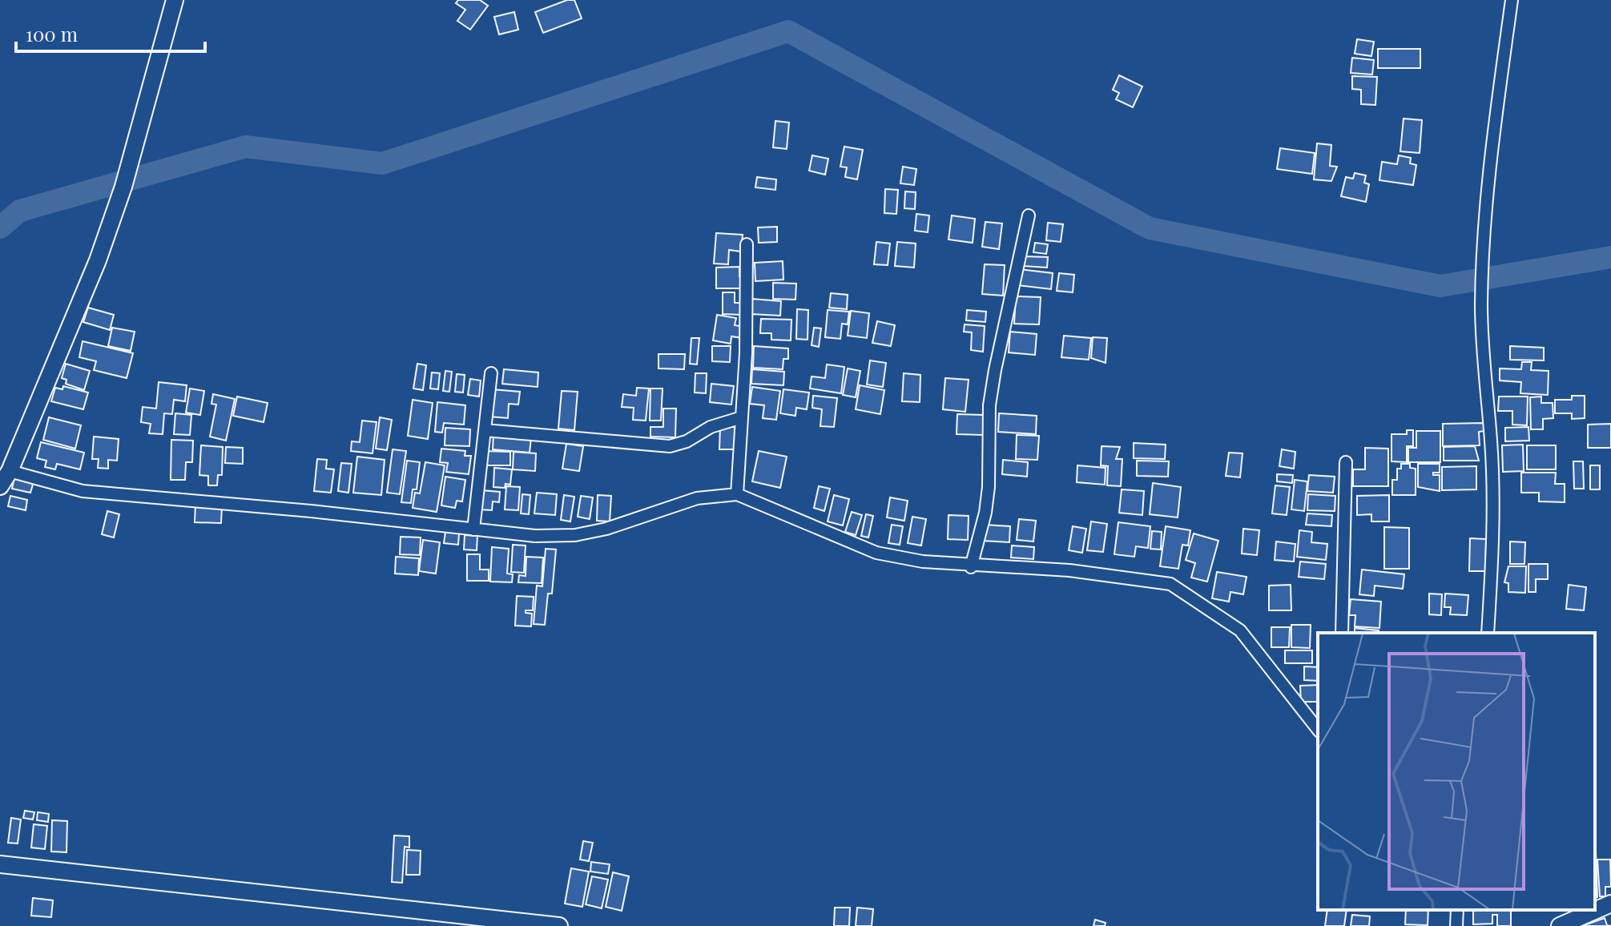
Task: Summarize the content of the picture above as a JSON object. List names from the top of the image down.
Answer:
{
  "scale_bar": "100 m"
}
